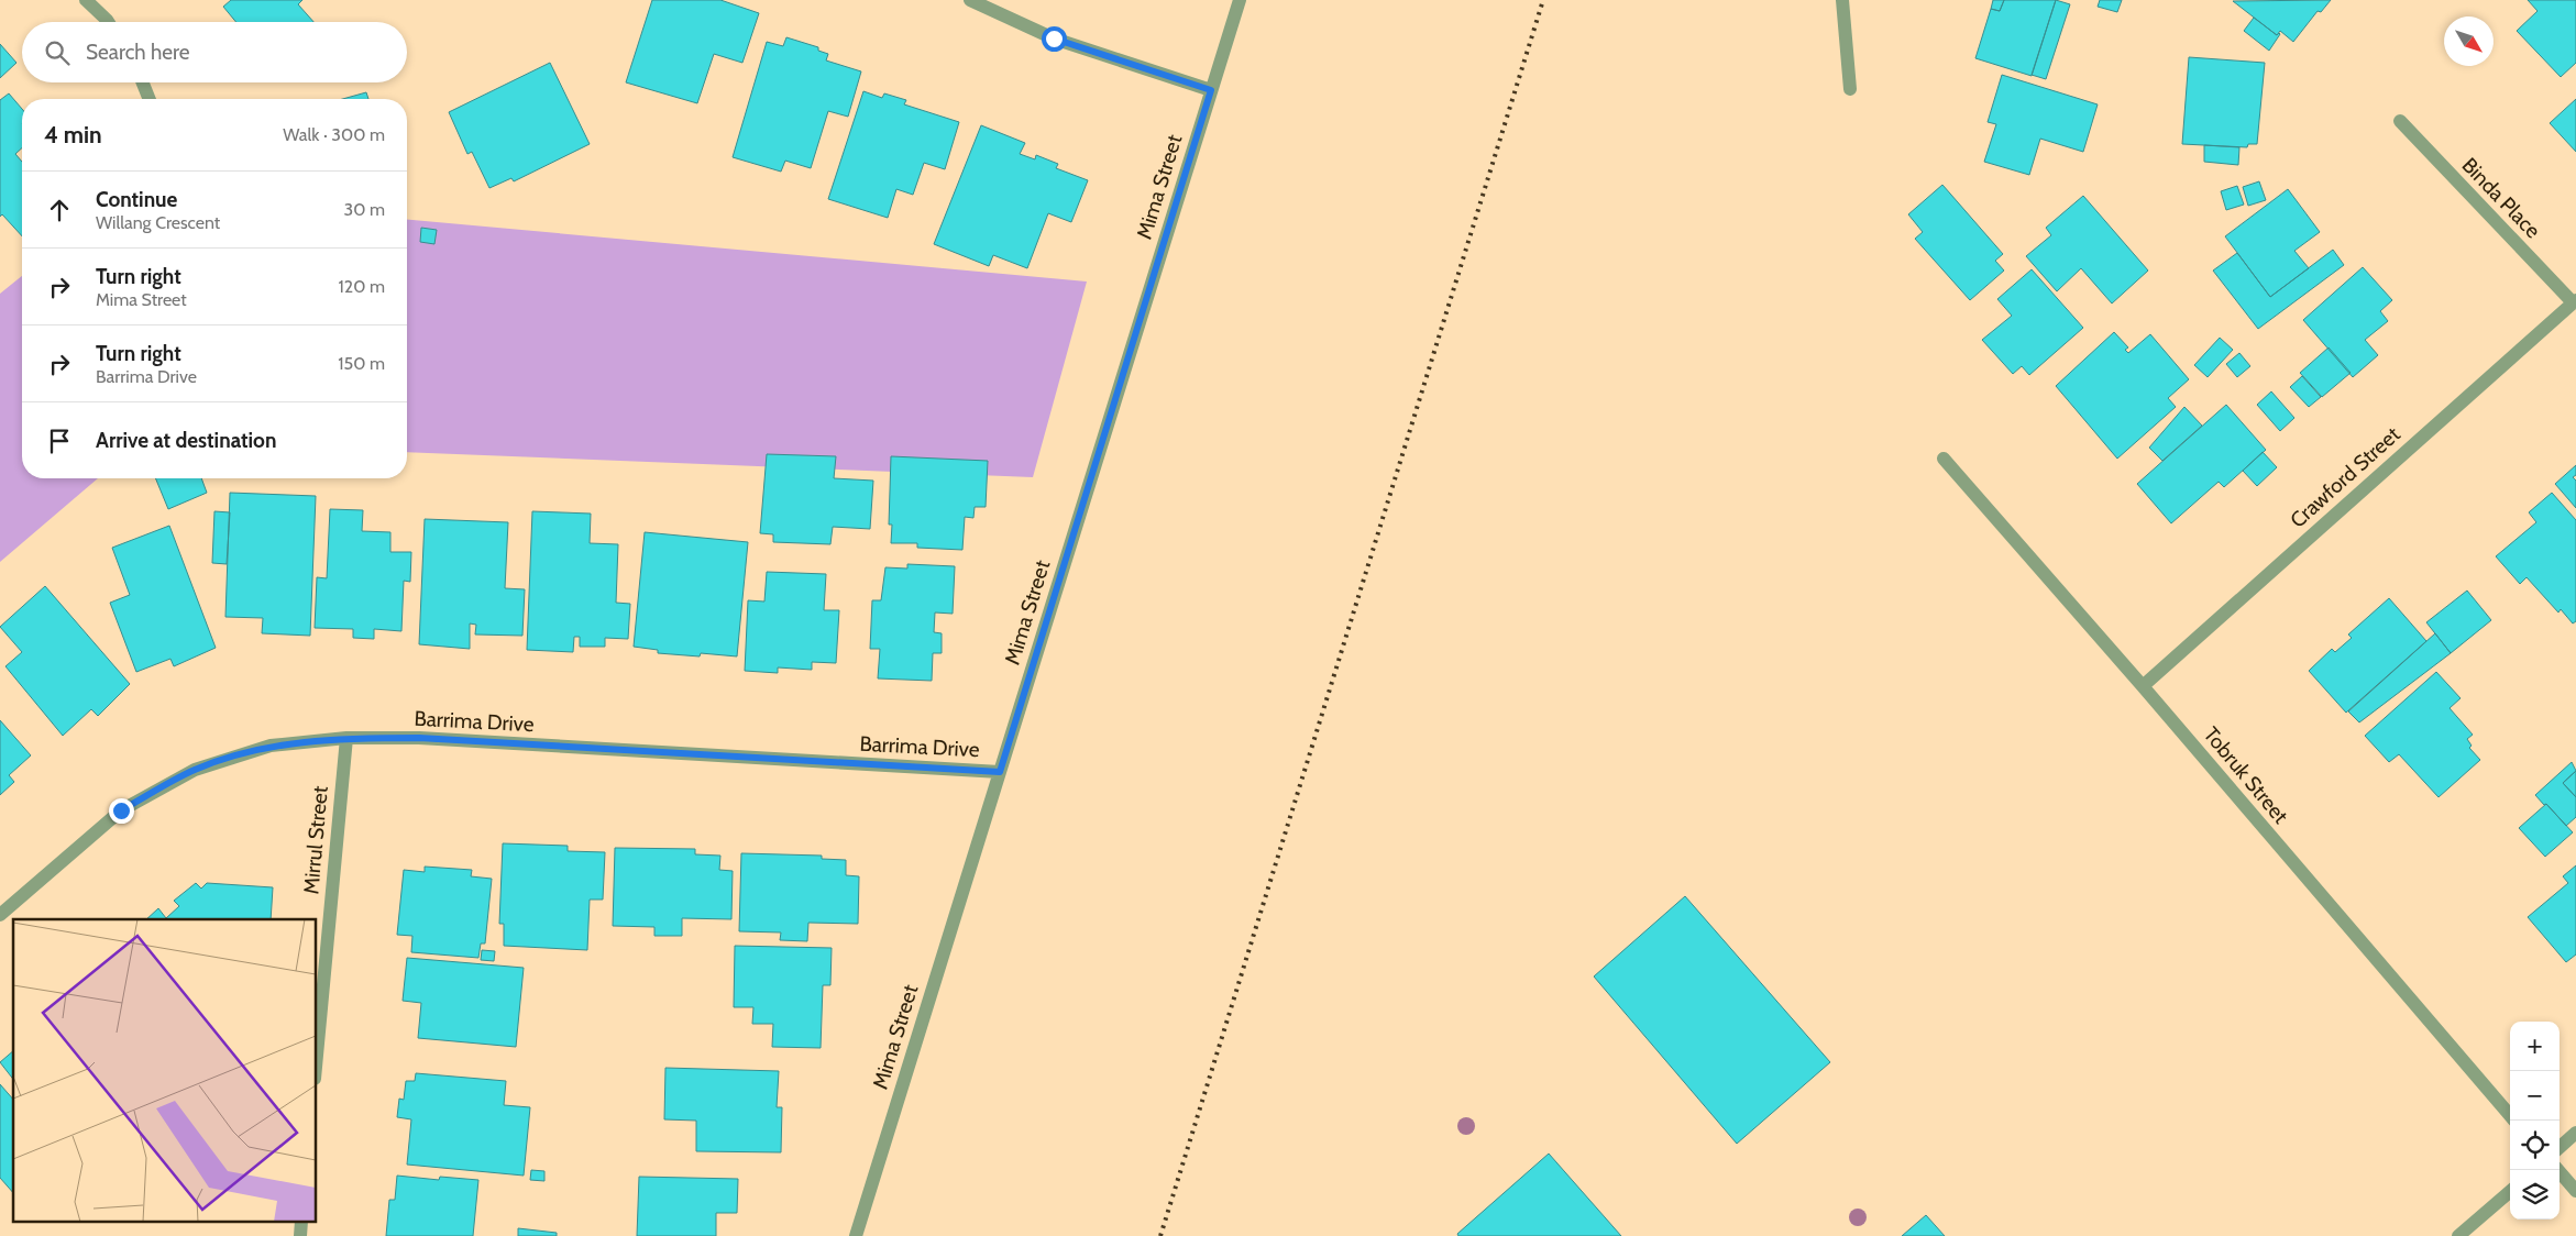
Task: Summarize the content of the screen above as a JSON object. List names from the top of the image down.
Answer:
{
  "streets": {
    "street": [
      "Mima Street",
      "Binda Place",
      "Crawford Street",
      "Barrima Drive",
      "Tobruk Street",
      "Mirrul Street"
    ]
  },
  "crossings": [
    ["Mima Street", "Barrima Drive"],
    ["Binda Place", "Crawford Street"],
    ["Crawford Street", "Tobruk Street"],
    ["Barrima Drive", "Mirrul Street"]
  ],
  "north": "bottom right",
  "page": {
    "search": "Search here",
    "heading": ["4 min", "Walk · 300 m"],
    "list": [
      ["Continue", "Willang Crescent", "30 m"],
      ["Turn right", "Mima Street", "120 m"],
      ["Turn right", "Barrima Drive", "150 m"],
      "Arrive at destination"
    ],
    "map_buttons": ["+", "−"]
  }
}
